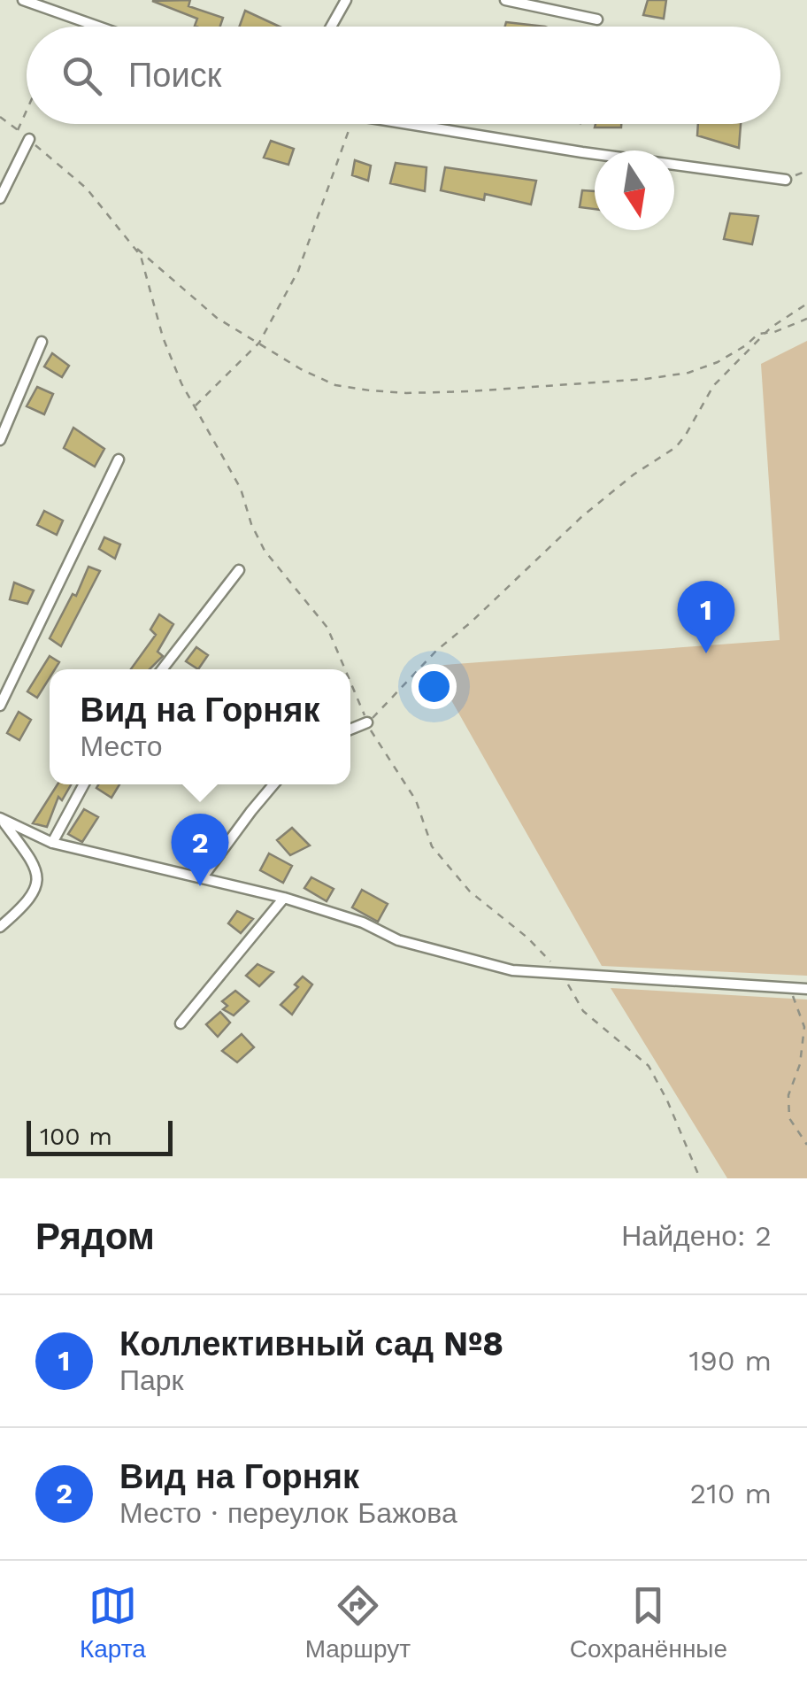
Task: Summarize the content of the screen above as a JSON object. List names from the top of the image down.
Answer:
{
  "scale_bar": "100 m",
  "north": "bottom",
  "page": {
    "search": "Поиск",
    "pins": ["1", "2"],
    "popup": ["Вид на Горняк", "Место"],
    "scale": "100 m",
    "heading": ["Рядом", "Найдено: 2"],
    "list": [
      {
        "mark": "1",
        "name": "Коллективный сад №8",
        "note": "Парк",
        "value": "190 m"
      },
      {
        "mark": "2",
        "name": "Вид на Горняк",
        "note": "Место · переулок Бажова",
        "value": "210 m"
      }
    ],
    "nav": ["Карта", "Маршрут", "Сохранённые"]
  }
}
